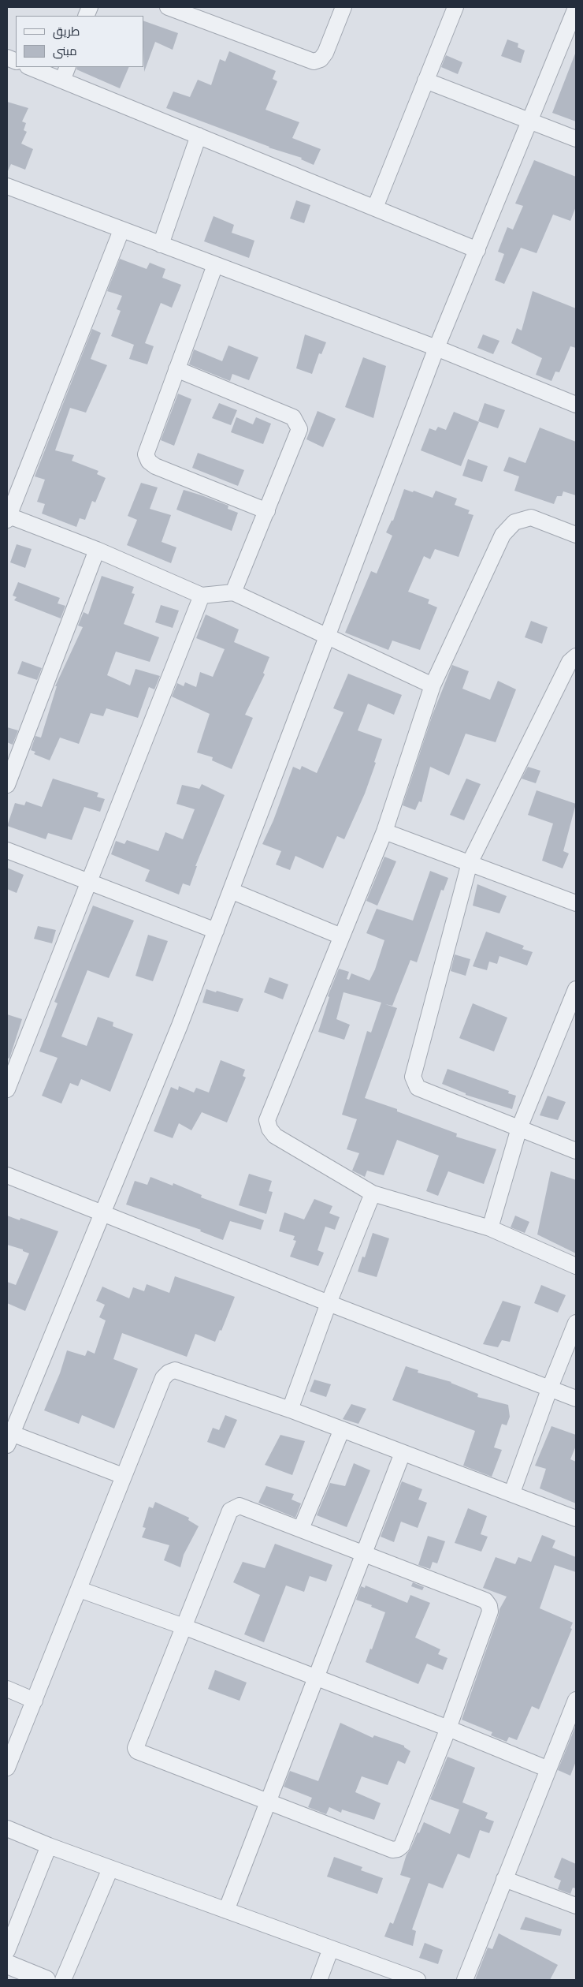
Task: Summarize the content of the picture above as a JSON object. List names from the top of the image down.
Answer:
{
  "legend": ["طريق", "مبنى"]
}
